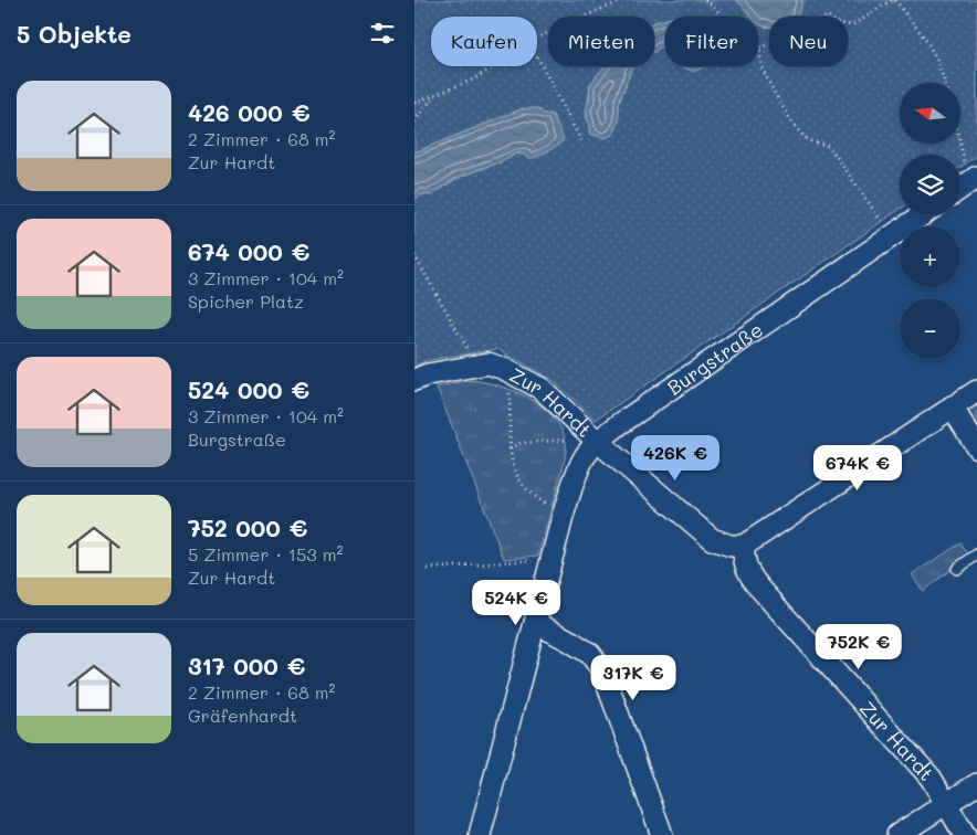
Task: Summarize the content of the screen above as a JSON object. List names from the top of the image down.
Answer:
{
  "streets": {
    "street": ["Burgstraße", "Zur Hardt"]
  },
  "crossings": [
    ["Burgstraße", "Zur Hardt"]
  ],
  "north": "left",
  "page": {
    "heading": "5 Objekte",
    "chip": [
      "Kaufen",
      "Mieten",
      "Filter",
      "Neu"
    ],
    "list": [
      {
        "name": "426 000 €",
        "note": "2 Zimmer · 68 m² · Zur Hardt"
      },
      {
        "name": "674 000 €",
        "note": "3 Zimmer · 104 m² · Spicher Platz"
      },
      {
        "name": "524 000 €",
        "note": "3 Zimmer · 104 m² · Burgstraße"
      },
      {
        "name": "752 000 €",
        "note": "5 Zimmer · 153 m² · Zur Hardt"
      },
      {
        "name": "317 000 €",
        "note": "2 Zimmer · 68 m² · Gräfenhardt"
      }
    ],
    "map_buttons": ["+", "−"],
    "price": [
      "426K €",
      "674K €",
      "524K €",
      "752K €",
      "317K €"
    ]
  }
}
